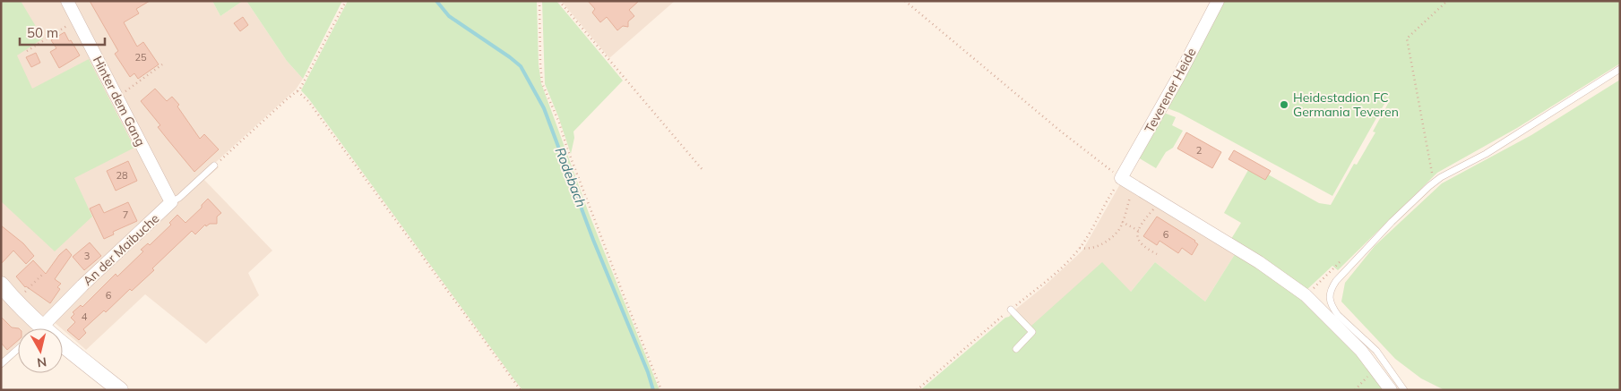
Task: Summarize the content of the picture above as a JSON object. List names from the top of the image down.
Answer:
{
  "streets": {
    "street": ["Teverener Heide", "Hinter dem Gang", "An der Maibuche"]
  },
  "crossings": [
    ["Hinter dem Gang", "An der Maibuche"]
  ],
  "water": ["Rodebach"],
  "places": ["Heidestadion FC Germania Teveren"],
  "house_numbers": [
    "25",
    "2",
    "28",
    "7",
    "6",
    "3",
    "6",
    "4"
  ],
  "scale_bar": "50 m",
  "north": "bottom"
}
